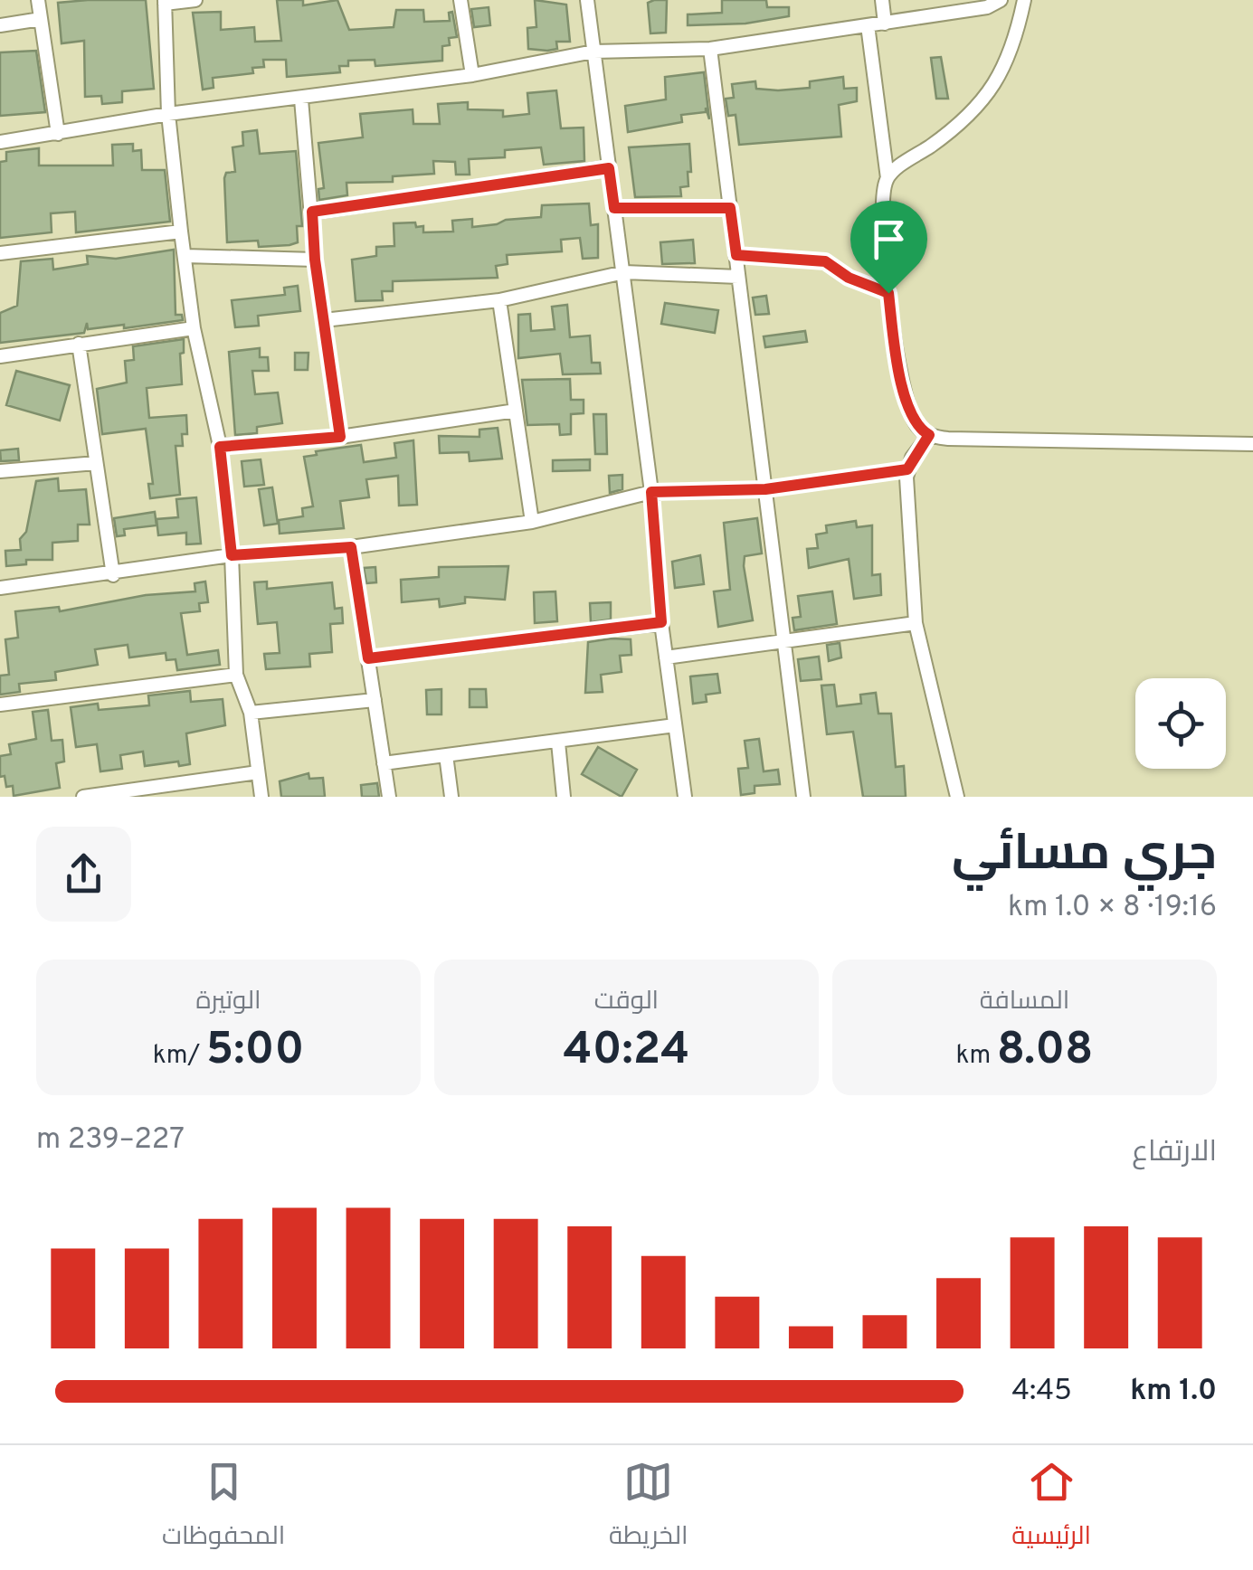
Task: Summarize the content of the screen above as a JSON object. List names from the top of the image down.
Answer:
{
  "page": {
    "heading": ["جري مسائي", "19:16 · 8 × 1.0 km"],
    "stats": [
      ["المسافة", "8.08 km"],
      ["الوقت", "40:24"],
      ["الوتيرة", "5:00 /km"]
    ],
    "chart": ["الارتفاع", "227–239 m"],
    "list": [
      {
        "name": "1.0 km",
        "note": "4:45"
      }
    ],
    "tabs": ["الرئيسية", "الخريطة", "المحفوظات"]
  }
}
